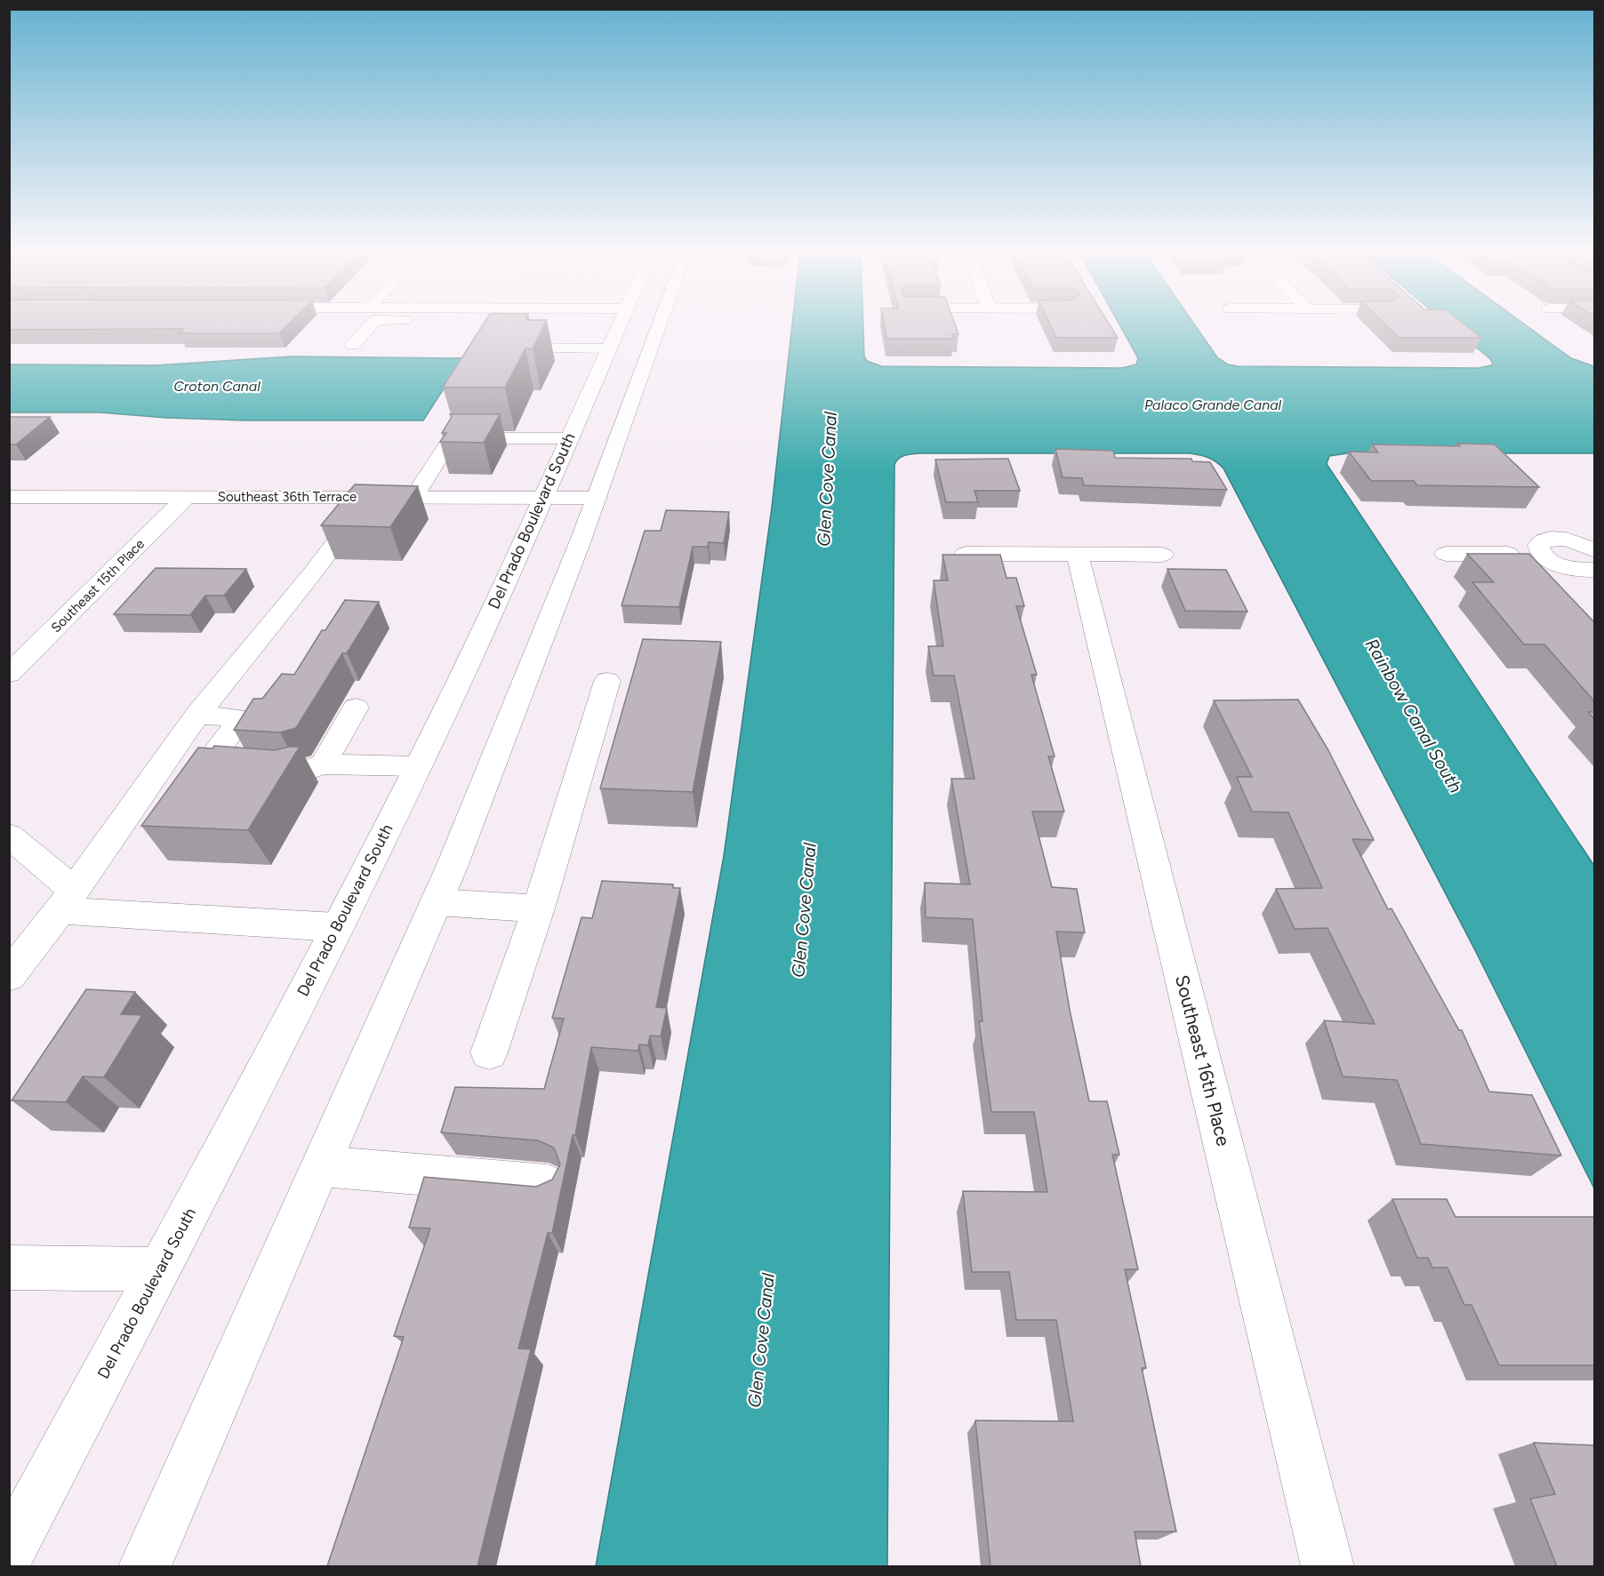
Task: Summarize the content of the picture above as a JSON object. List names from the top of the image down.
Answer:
{
  "streets": {
    "street": [
      "Southeast 36th Terrace",
      "Del Prado Boulevard South",
      "Southeast 15th Place",
      "Southeast 16th Place"
    ]
  },
  "crossings": [
    ["Southeast 36th Terrace", "Del Prado Boulevard South"],
    ["Southeast 36th Terrace", "Southeast 15th Place"]
  ],
  "water": [
    "Croton Canal",
    "Palaco Grande Canal",
    "Glen Cove Canal",
    "Rainbow Canal South"
  ]
}
